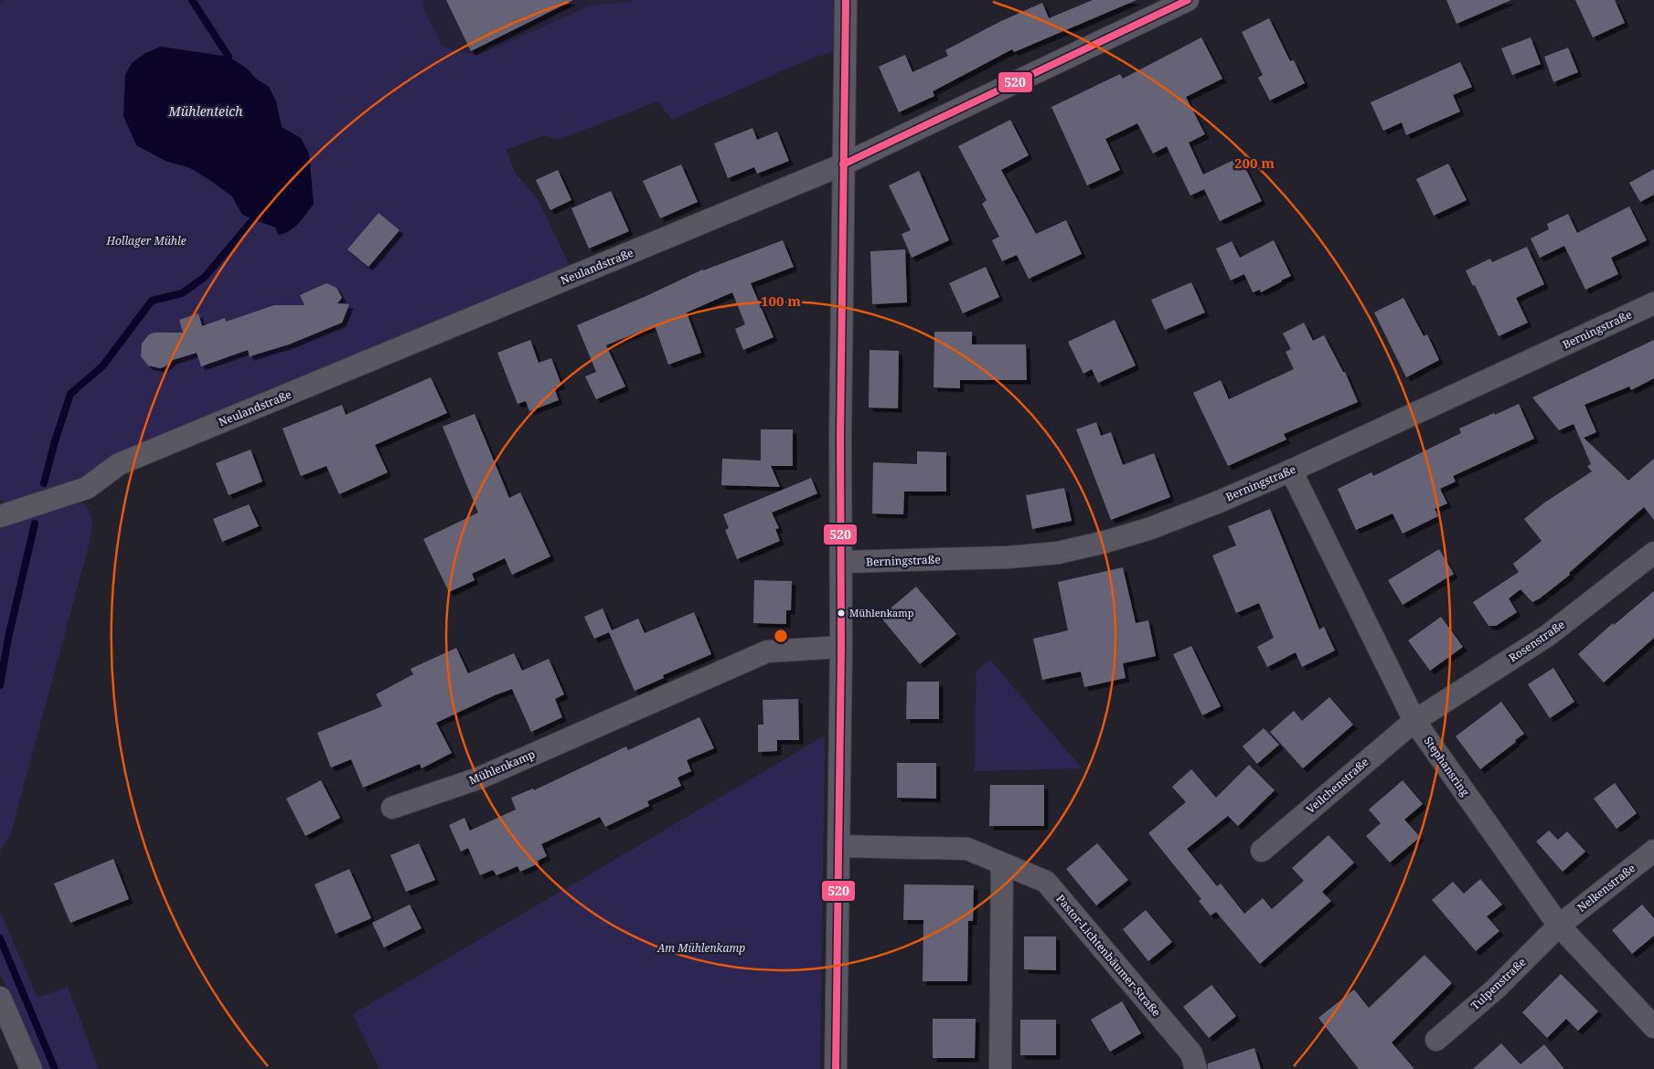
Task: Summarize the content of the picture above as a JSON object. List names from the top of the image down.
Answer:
{
  "streets": {
    "street": [
      "Neulandstraße",
      "Berningstraße",
      "Rosenstraße",
      "Stephansring",
      "Mühlenkamp",
      "Veilchenstraße",
      "Nelkenstraße",
      "Pastor-Lichtenbäumer-Straße",
      "Tulpenstraße"
    ]
  },
  "crossings": [
    ["Berningstraße", "Stephansring"],
    ["Rosenstraße", "Stephansring"],
    ["Rosenstraße", "Veilchenstraße"],
    ["Stephansring", "Veilchenstraße"],
    ["Stephansring", "Nelkenstraße"],
    ["Stephansring", "Tulpenstraße"],
    ["Nelkenstraße", "Tulpenstraße"]
  ],
  "water": ["Mühlenteich"],
  "parks": ["Hollager Mühle", "Am Mühlenkamp"],
  "places": ["Mühlenkamp"],
  "lines": ["transit line 520"],
  "rings": ["200 m", "100 m"]
}
